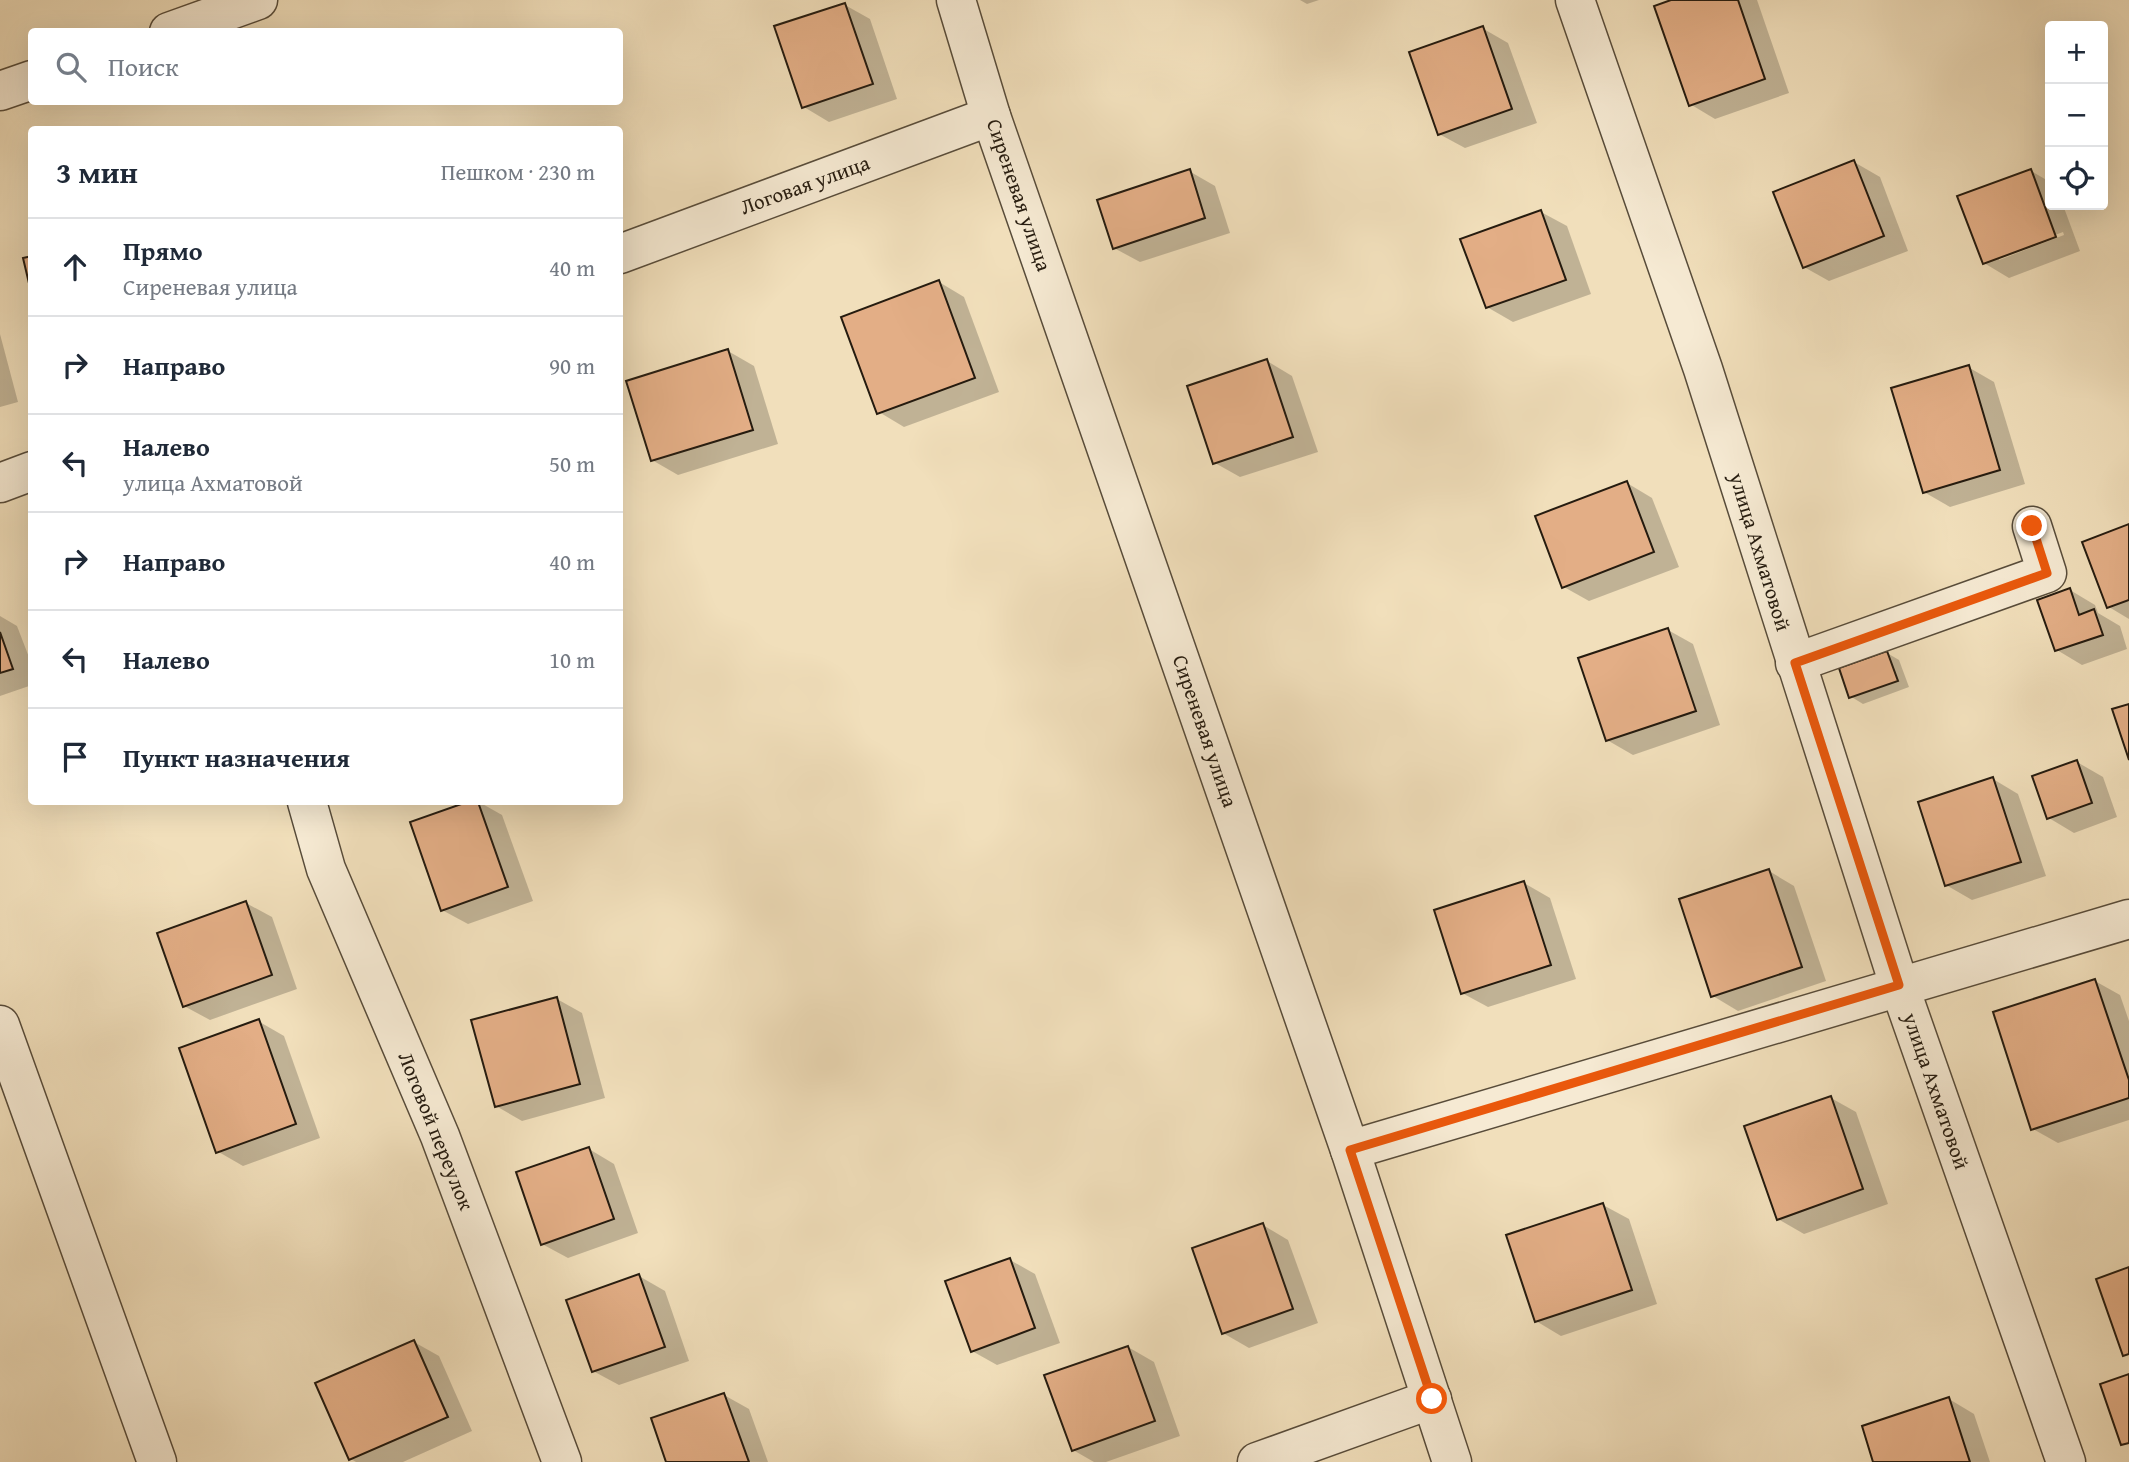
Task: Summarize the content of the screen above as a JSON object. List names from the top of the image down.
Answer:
{
  "streets": {
    "street": [
      "Логовая улица",
      "Сиреневая улица",
      "улица Ахматовой",
      "Логовой переулок"
    ]
  },
  "crossings": [
    ["Логовая улица", "Сиреневая улица"]
  ],
  "page": {
    "map_buttons": ["+", "−"],
    "search": "Поиск",
    "heading": ["3 мин", "Пешком · 230 m"],
    "list": [
      ["Прямо", "Сиреневая улица", "40 m"],
      ["Направо", "90 m"],
      ["Налево", "улица Ахматовой", "50 m"],
      ["Направо", "40 m"],
      ["Налево", "10 m"],
      "Пункт назначения"
    ]
  }
}
